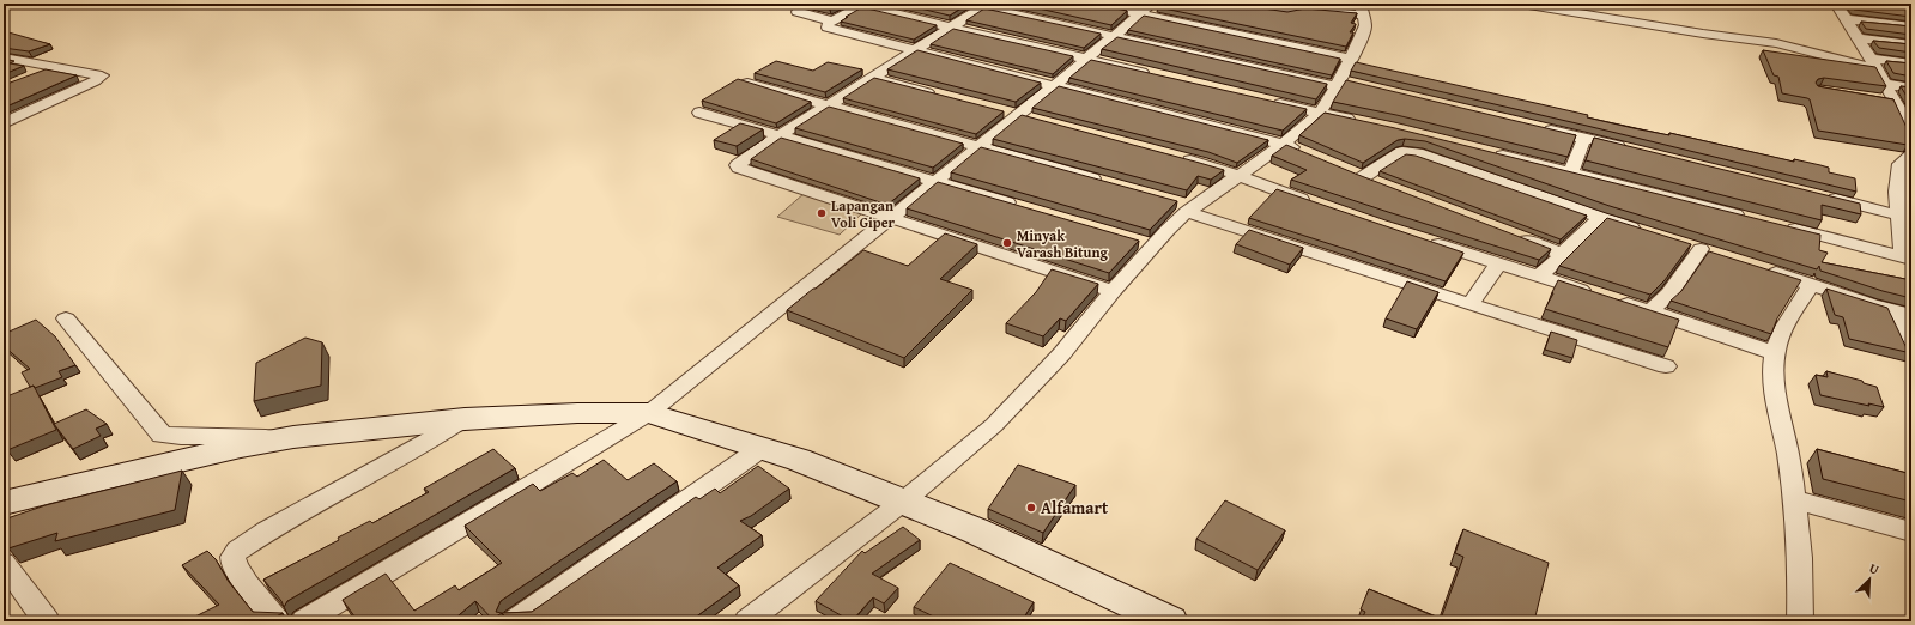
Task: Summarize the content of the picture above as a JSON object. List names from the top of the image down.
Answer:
{
  "places": ["Lapangan Voli Giper", "Minyak Varash Bitung", "Alfamart"],
  "north": "top right"
}
